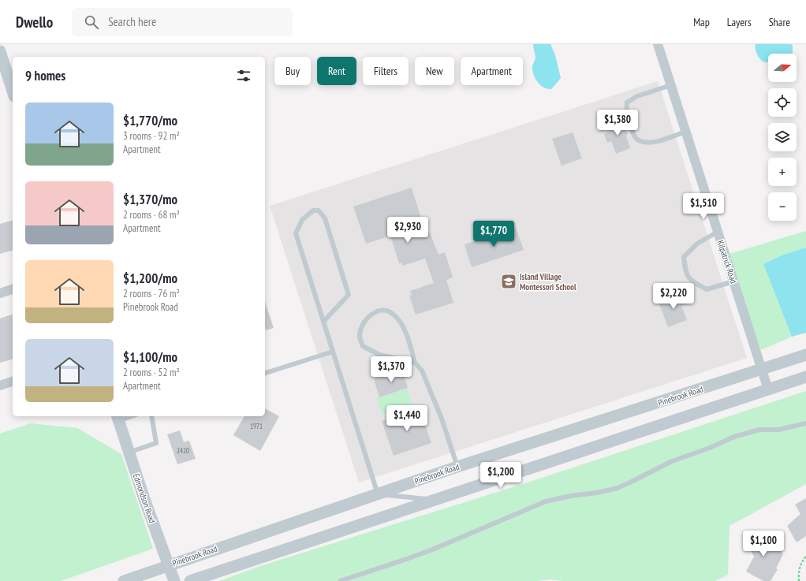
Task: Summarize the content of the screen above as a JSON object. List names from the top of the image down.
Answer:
{
  "streets": {
    "street": ["Kilpatrick Road", "Pinebrook Road", "Edmondson Road"]
  },
  "crossings": [
    ["Kilpatrick Road", "Pinebrook Road"],
    ["Pinebrook Road", "Edmondson Road"]
  ],
  "places": {
    "school or university": ["Island Village Montessori School"]
  },
  "house_numbers": ["1971", "2420"],
  "north": "right",
  "page": {
    "header": "Dwello",
    "search": "Search here",
    "nav": ["Map", "Layers", "Share"],
    "map_buttons": ["+", "−"],
    "chip": [
      "Buy",
      "Rent",
      "Filters",
      "New",
      "Apartment"
    ],
    "heading": "9 homes",
    "list": [
      {
        "name": "$1,770/mo",
        "note": "3 rooms · 92 m² · Apartment"
      },
      {
        "name": "$1,370/mo",
        "note": "2 rooms · 68 m² · Apartment"
      },
      {
        "name": "$1,200/mo",
        "note": "2 rooms · 76 m² · Pinebrook Road"
      },
      {
        "name": "$1,100/mo",
        "note": "2 rooms · 52 m² · Apartment"
      }
    ],
    "price": [
      "$1,380",
      "$1,510",
      "$2,930",
      "$1,770",
      "$2,220",
      "$1,370",
      "$1,440",
      "$1,200",
      "$1,100"
    ]
  }
}
